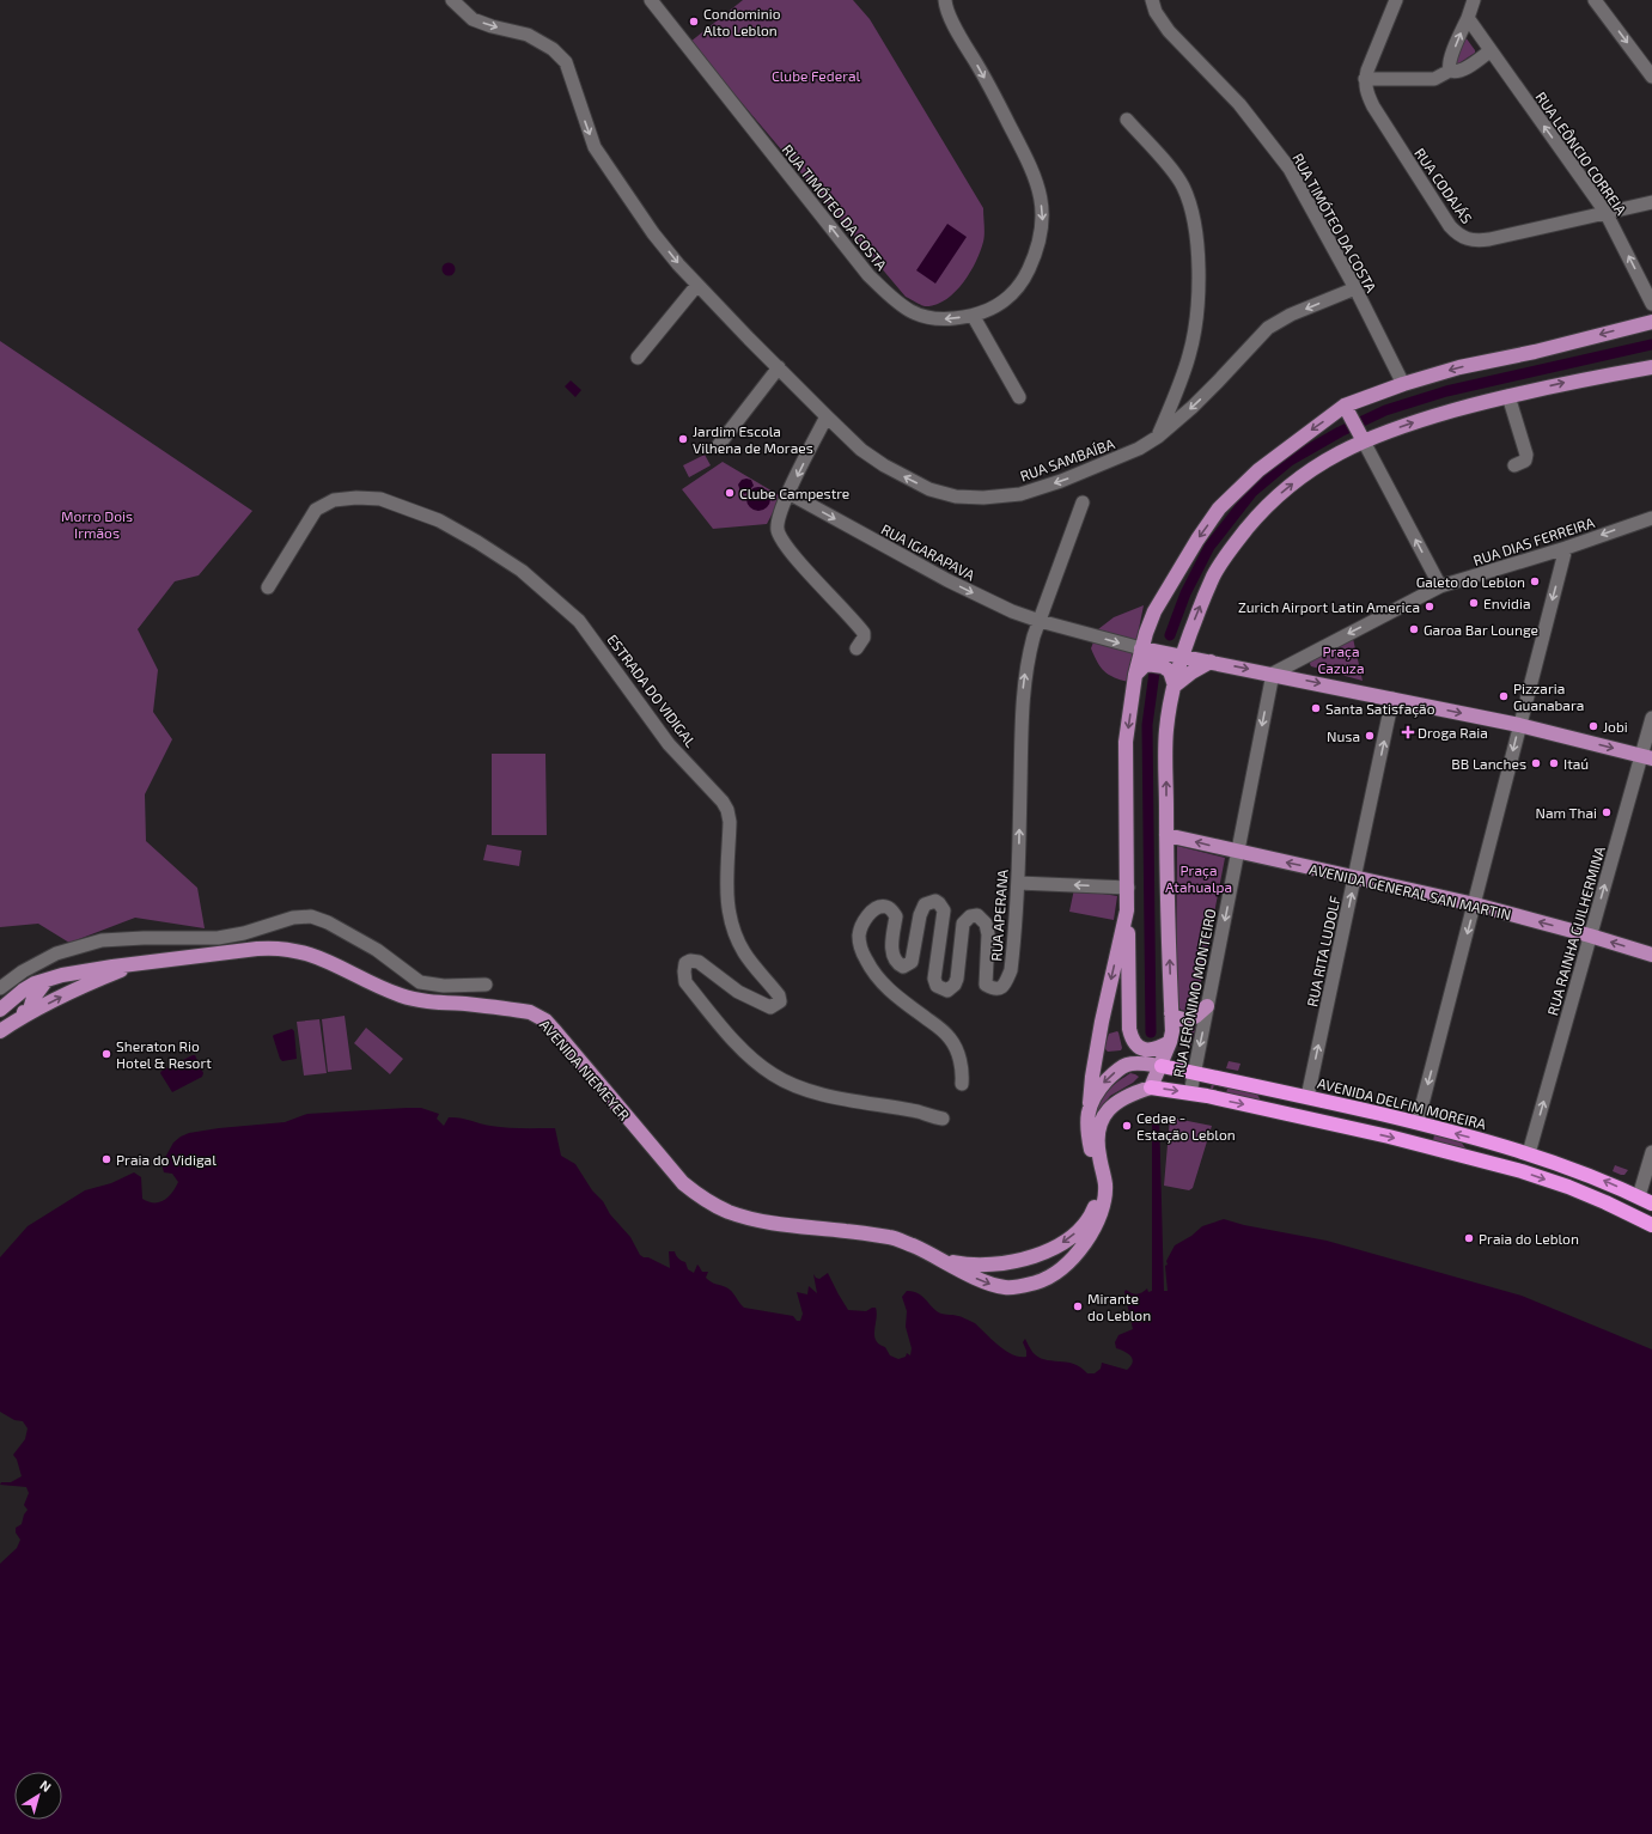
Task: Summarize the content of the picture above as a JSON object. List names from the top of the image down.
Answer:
{
  "streets": {
    "highway": ["AVENIDA DELFIM MOREIRA"],
    "main road": ["AVENIDA GENERAL SAN MARTIN", "AVENIDA NIEMEYER"],
    "street": [
      "RUA LEÔNCIO CORREIA",
      "RUA CODAJÁS",
      "RUA TIMÓTEO DA COSTA",
      "RUA SAMBAÍBA",
      "RUA DIAS FERREIRA",
      "RUA IGARAPAVA",
      "ESTRADA DO VIDIGAL",
      "RUA APERANA",
      "RUA RAINHA GUILHERMINA",
      "RUA RITA LUDOLF",
      "RUA JERÔNIMO MONTEIRO"
    ]
  },
  "crossings": [
    ["RUA LEÔNCIO CORREIA", "RUA CODAJÁS"],
    ["RUA TIMÓTEO DA COSTA", "RUA SAMBAÍBA"],
    ["RUA DIAS FERREIRA", "RUA JERÔNIMO MONTEIRO"],
    ["RUA IGARAPAVA", "RUA APERANA"],
    ["AVENIDA GENERAL SAN MARTIN", "RUA RAINHA GUILHERMINA"],
    ["AVENIDA GENERAL SAN MARTIN", "RUA RITA LUDOLF"],
    ["AVENIDA GENERAL SAN MARTIN", "RUA JERÔNIMO MONTEIRO"],
    ["RUA RAINHA GUILHERMINA", "AVENIDA DELFIM MOREIRA"],
    ["RUA RITA LUDOLF", "AVENIDA DELFIM MOREIRA"],
    ["RUA JERÔNIMO MONTEIRO", "AVENIDA DELFIM MOREIRA"],
    ["AVENIDA NIEMEYER", "AVENIDA DELFIM MOREIRA"]
  ],
  "one_way": [
    "RUA SAMBAÍBA",
    "RUA DIAS FERREIRA",
    "RUA IGARAPAVA",
    "AVENIDA GENERAL SAN MARTIN",
    "RUA JERÔNIMO MONTEIRO"
  ],
  "parks": [
    "Clube Federal",
    "Morro Dois Irmãos",
    "Praça Cazuza",
    "Praça Atahualpa"
  ],
  "places": {
    "other": [
      "Condominio Alto Leblon",
      "Jardim Escola Vilhena de Moraes",
      "Clube Campestre",
      "Galeto do Leblon",
      "Envidia",
      "Zurich Airport Latin America",
      "Garoa Bar Lounge",
      "Pizzaria Guanabara",
      "Santa Satisfação",
      "Jobi",
      "Nusa",
      "BB Lanches",
      "Itaú",
      "Nam Thai",
      "Sheraton Rio Hotel & Resort",
      "Cedae - Estação Leblon",
      "Praia do Vidigal",
      "Praia do Leblon",
      "Mirante do Leblon"
    ],
    "health": ["Droga Raia"]
  },
  "north": "top right"
}
